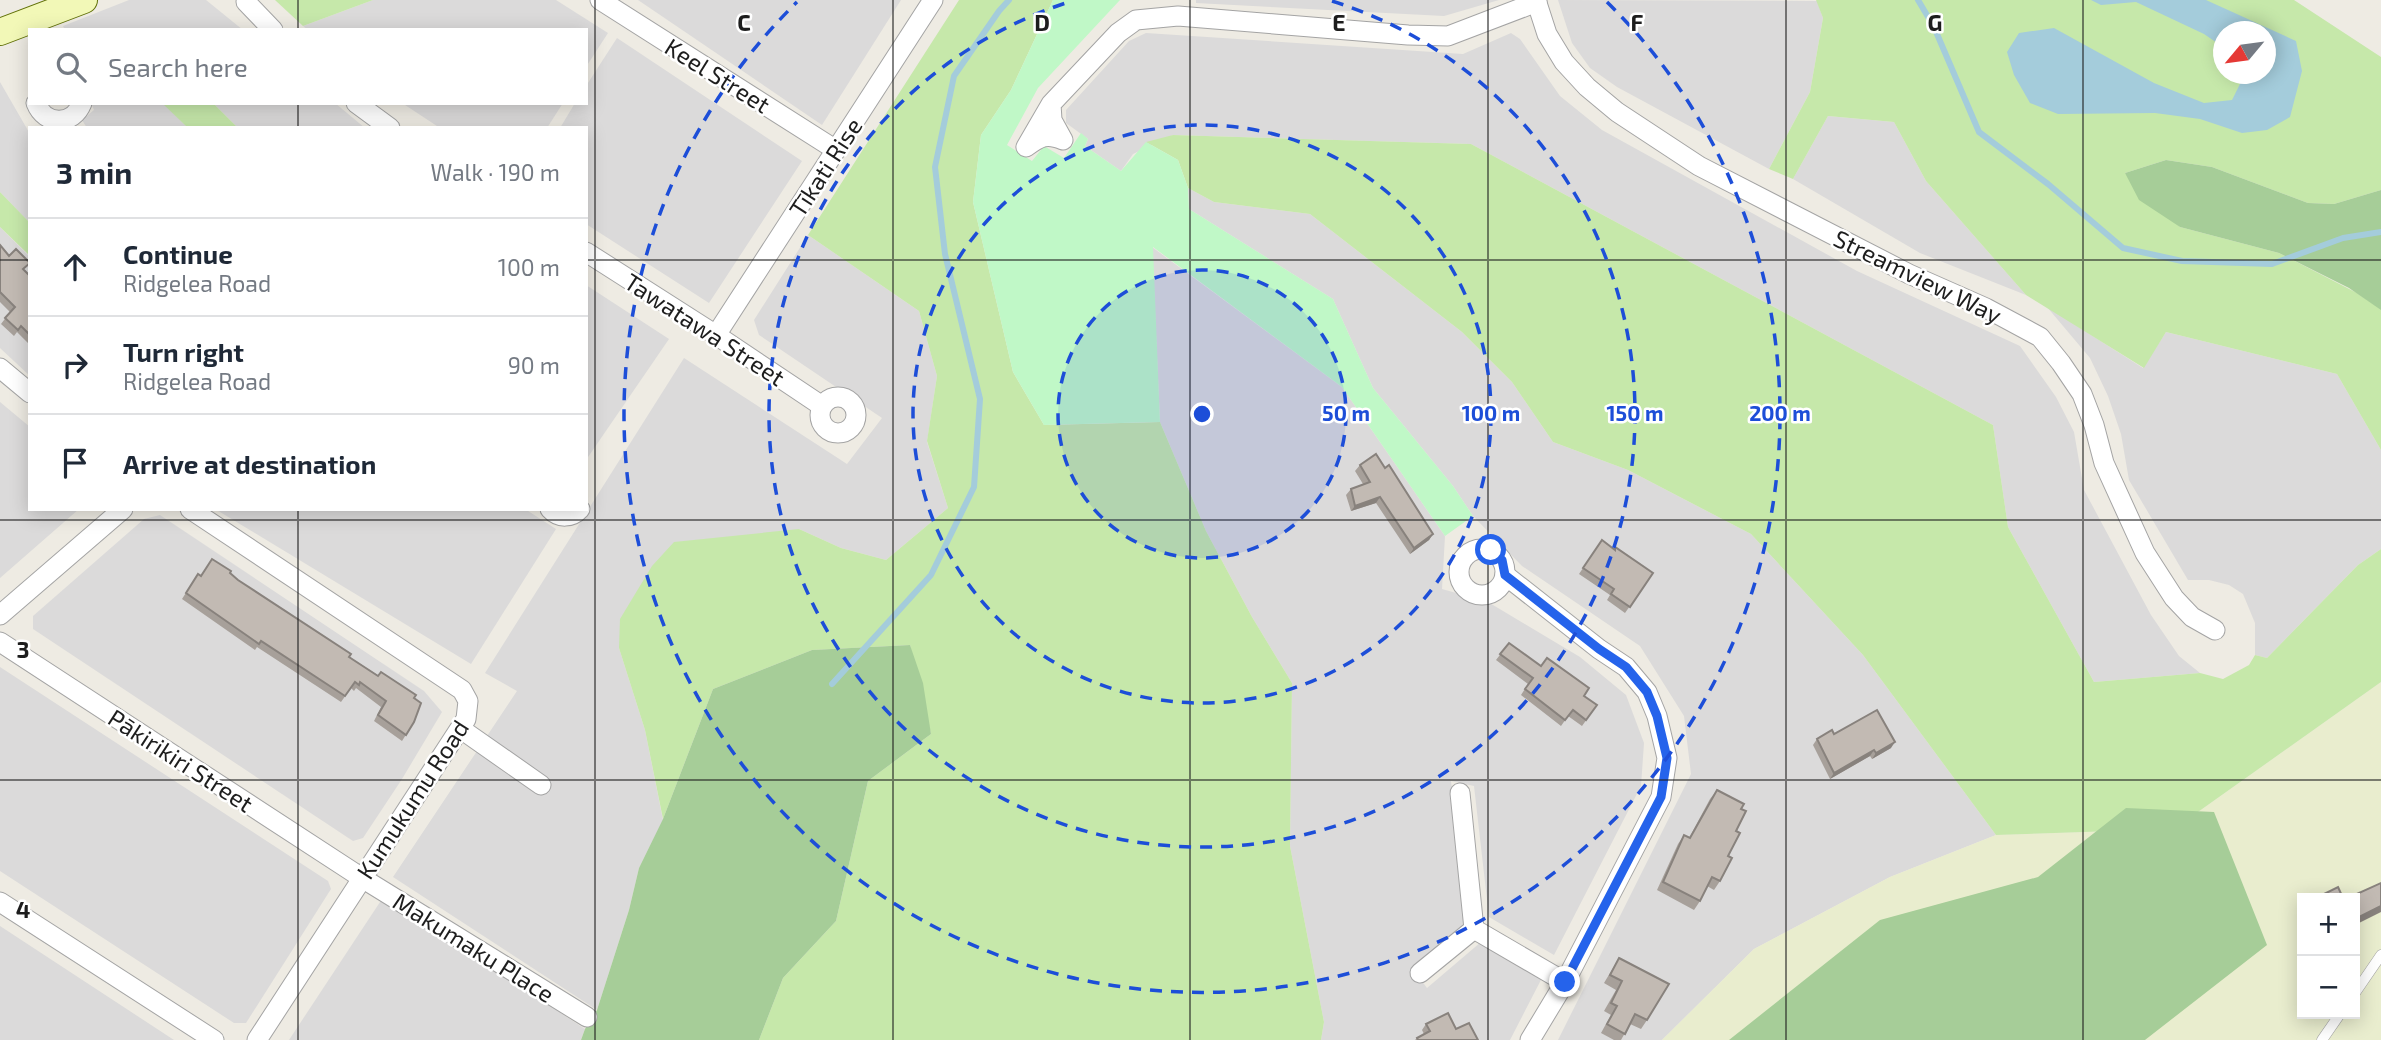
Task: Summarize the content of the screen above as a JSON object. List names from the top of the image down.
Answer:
{
  "streets": {
    "street": [
      "Keel Street",
      "Tīkati Rise",
      "Streamview Way",
      "Tawatawa Street",
      "Pākirikiri Street",
      "Kumukumu Road",
      "Makumaku Place"
    ]
  },
  "crossings": [
    ["Keel Street", "Tīkati Rise"],
    ["Tīkati Rise", "Tawatawa Street"],
    ["Pākirikiri Street", "Kumukumu Road"],
    ["Pākirikiri Street", "Makumaku Place"],
    ["Kumukumu Road", "Makumaku Place"]
  ],
  "north": "bottom left",
  "page": {
    "search": "Search here",
    "heading": ["3 min", "Walk · 190 m"],
    "list": [
      ["Continue", "Ridgelea Road", "100 m"],
      ["Turn right", "Ridgelea Road", "90 m"],
      "Arrive at destination"
    ],
    "map_buttons": ["+", "−"]
  },
  "grid": {
    "columns": [
      "C",
      "D",
      "E",
      "F",
      "G"
    ],
    "rows": ["3", "4"]
  },
  "rings": [
    "50 m",
    "100 m",
    "150 m",
    "200 m"
  ]
}
